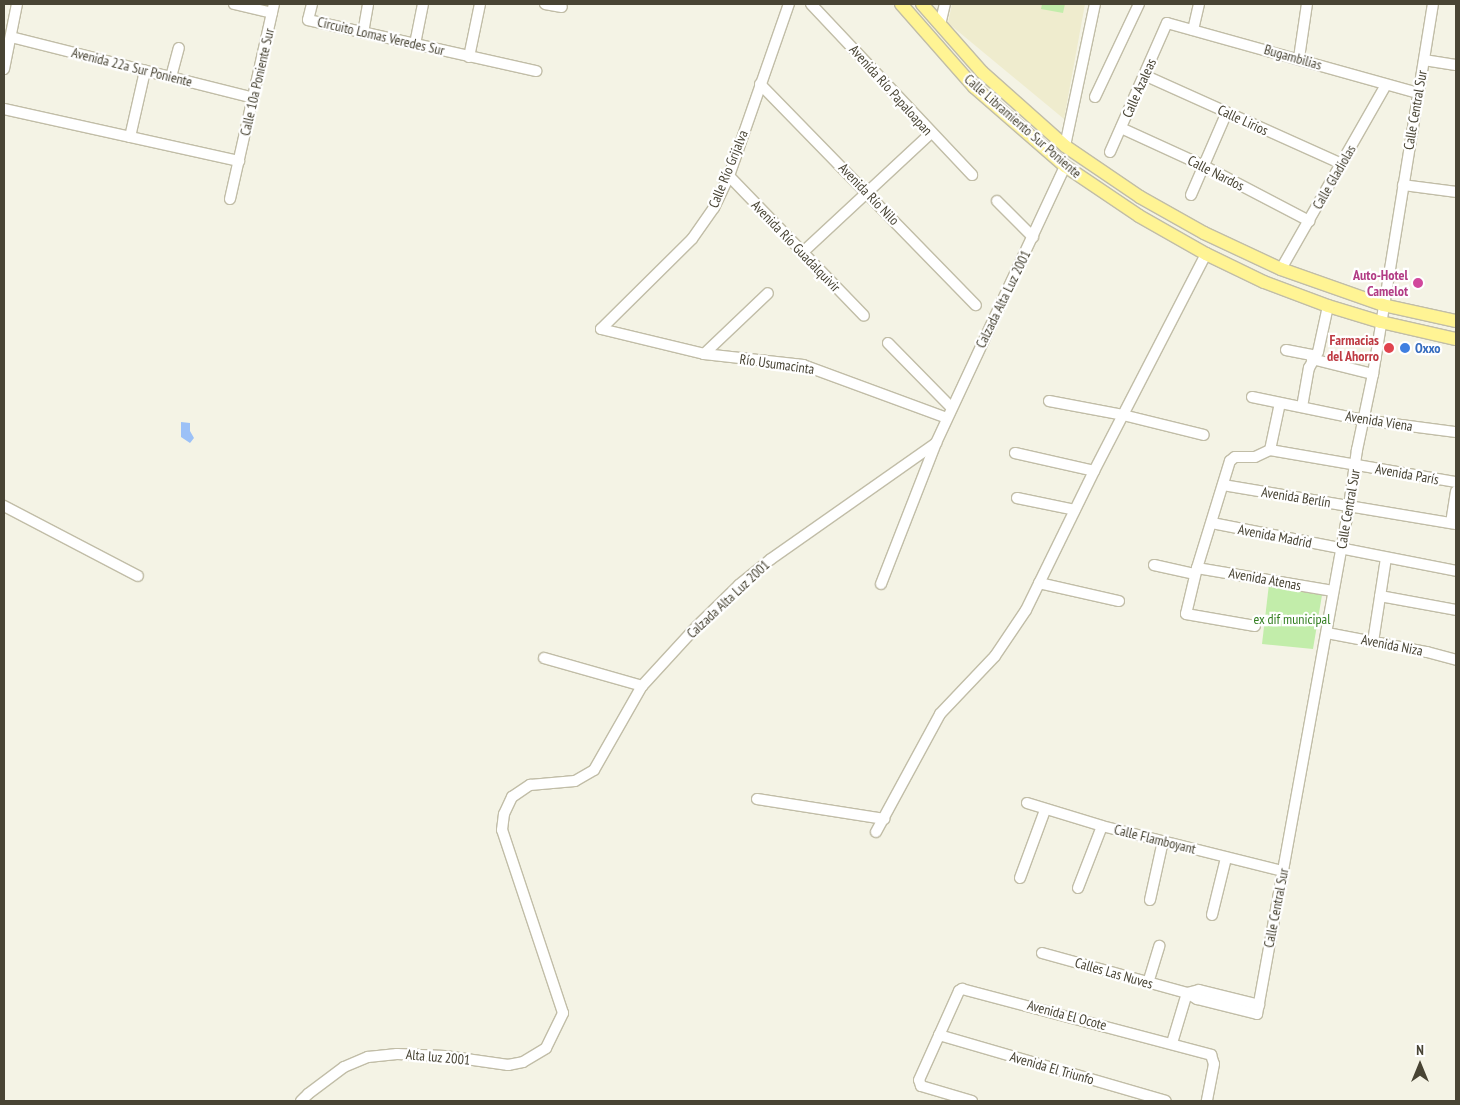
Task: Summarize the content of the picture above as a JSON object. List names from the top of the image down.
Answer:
{
  "streets": {
    "main road": ["Calle Libramiento Sur Poniente"],
    "street": [
      "Circuito Lomas Veredes Sur",
      "Bugambilias",
      "Avenida 22a Sur Poniente",
      "Calle 10a Poniente Sur",
      "Calle Azaleas",
      "Avenida Río Papaloapan",
      "Calle Central Sur",
      "Calle Lirios",
      "Calle Río Grijalva",
      "Calle Nardos",
      "Calle Gladiolas",
      "Avenida Río Nilo",
      "Avenida Río Guadalquivir",
      "Calzada Alta Luz 2001",
      "Río Usumacinta",
      "Avenida Viena",
      "Avenida París",
      "Avenida Berlín",
      "Avenida Madrid",
      "Avenida Atenas",
      "Avenida Niza",
      "Calle Flamboyant",
      "Calles Las Nuves",
      "Avenida El Ocote",
      "Alta luz 2001",
      "Avenida El Triunfo"
    ]
  },
  "crossings": [
    ["Bugambilias", "Calle Azaleas"],
    ["Bugambilias", "Calle Central Sur"],
    ["Bugambilias", "Calle Gladiolas"],
    ["Avenida 22a Sur Poniente", "Calle 10a Poniente Sur"],
    ["Calle Azaleas", "Calle Lirios"],
    ["Calle Azaleas", "Calle Nardos"],
    ["Calle Central Sur", "Calle Libramiento Sur Poniente"],
    ["Calle Central Sur", "Avenida Viena"],
    ["Calle Central Sur", "Avenida París"],
    ["Calle Central Sur", "Avenida Berlín"],
    ["Calle Central Sur", "Avenida Madrid"],
    ["Calle Central Sur", "Avenida Atenas"],
    ["Calle Central Sur", "Avenida Niza"],
    ["Calle Central Sur", "Calle Flamboyant"],
    ["Calle Central Sur", "Calles Las Nuves"],
    ["Calle Lirios", "Calle Gladiolas"],
    ["Calle Libramiento Sur Poniente", "Calle Gladiolas"],
    ["Calle Libramiento Sur Poniente", "Calzada Alta Luz 2001"],
    ["Calle Río Grijalva", "Avenida Río Nilo"],
    ["Calle Río Grijalva", "Avenida Río Guadalquivir"],
    ["Calle Río Grijalva", "Río Usumacinta"],
    ["Calle Nardos", "Calle Gladiolas"],
    ["Calzada Alta Luz 2001", "Río Usumacinta"],
    ["Calzada Alta Luz 2001", "Alta luz 2001"],
    ["Avenida El Ocote", "Avenida El Triunfo"]
  ],
  "parks": ["ex dif municipal"],
  "places": ["Auto-Hotel Camelot", "Farmacias del Ahorro", "Oxxo"],
  "north": "top"
}
